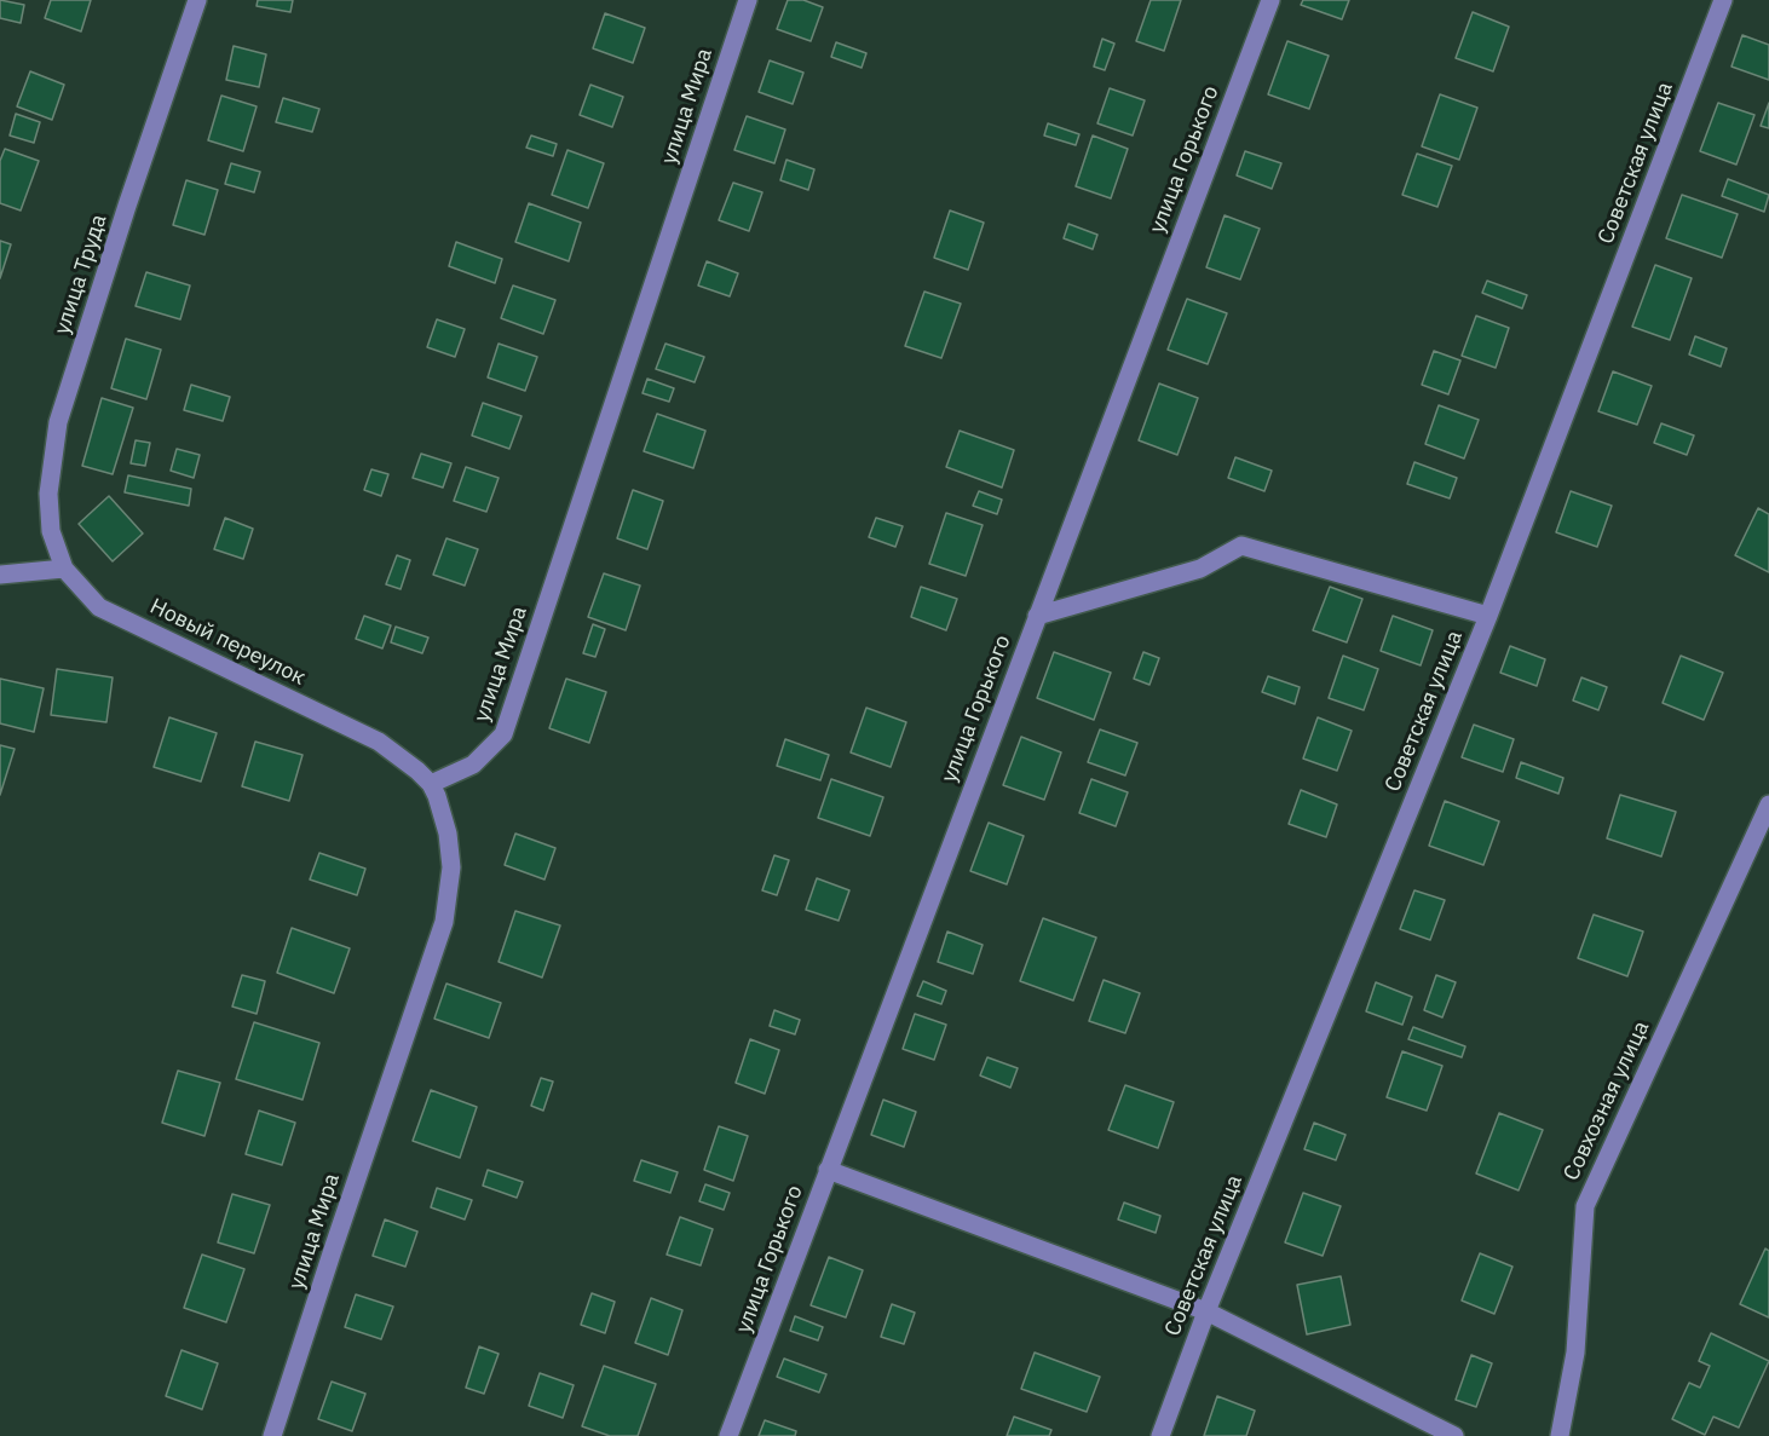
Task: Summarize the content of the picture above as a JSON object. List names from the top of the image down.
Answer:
{
  "streets": {
    "street": [
      "улица Мира",
      "улица Горького",
      "Советская улица",
      "улица Труда",
      "Новый переулок",
      "Совхозная улица"
    ]
  },
  "crossings": [
    ["улица Мира", "Новый переулок"],
    ["улица Труда", "Новый переулок"]
  ]
}
